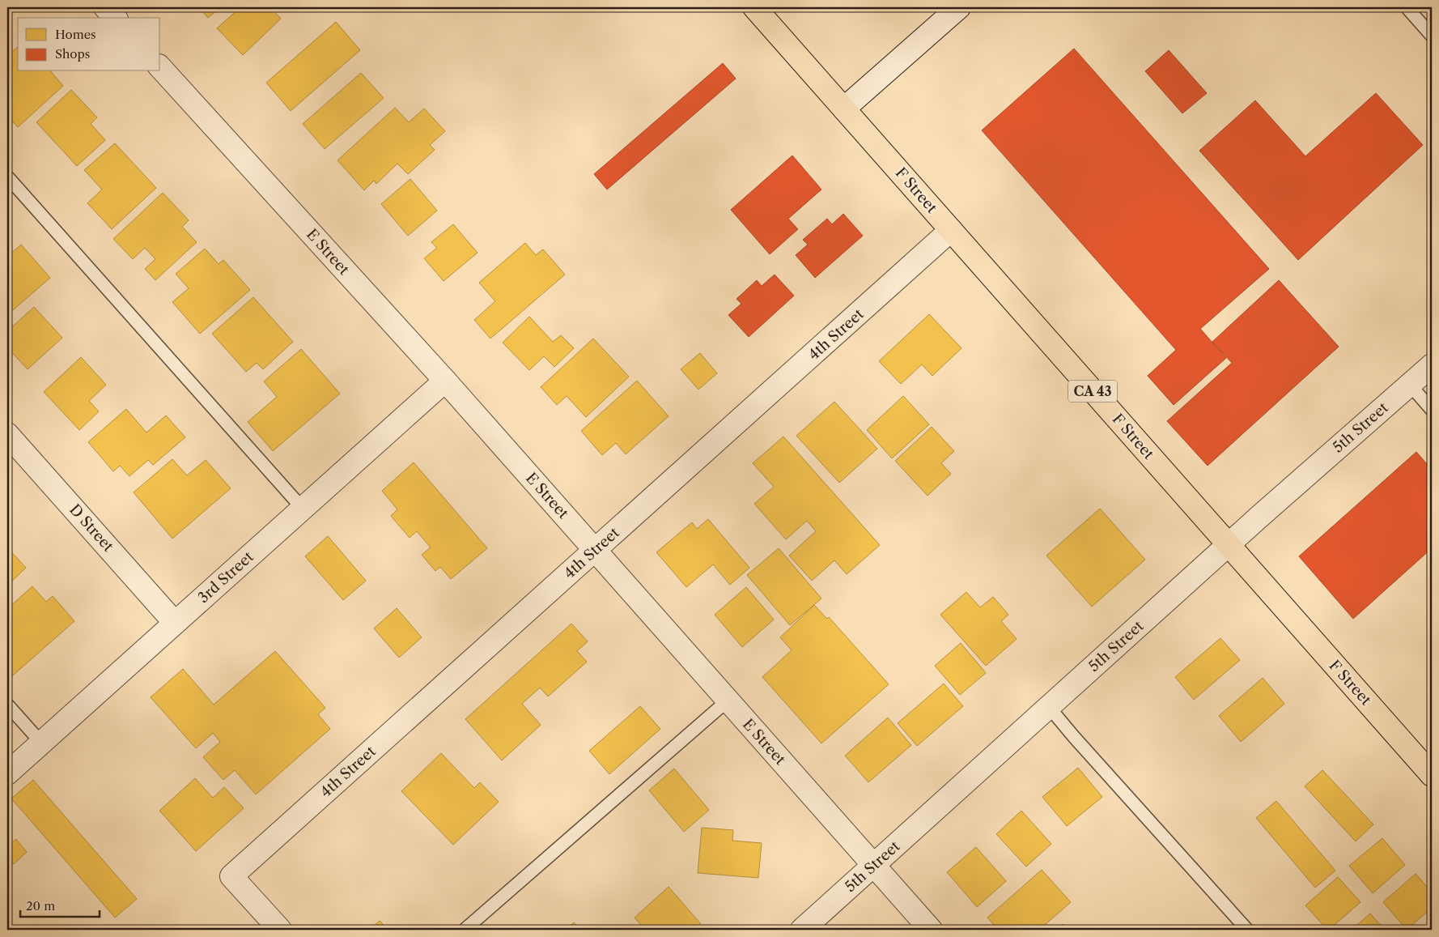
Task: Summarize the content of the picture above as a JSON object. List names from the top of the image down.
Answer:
{
  "streets": {
    "main road": ["F Street", "CA 43"],
    "street": [
      "E Street",
      "4th Street",
      "5th Street",
      "D Street",
      "3rd Street"
    ]
  },
  "crossings": [
    ["F Street", "4th Street"],
    ["F Street", "5th Street"],
    ["E Street", "4th Street"],
    ["E Street", "5th Street"],
    ["E Street", "3rd Street"],
    ["D Street", "3rd Street"]
  ],
  "legend": ["Homes", "Shops"],
  "scale_bar": "20 m"
}
